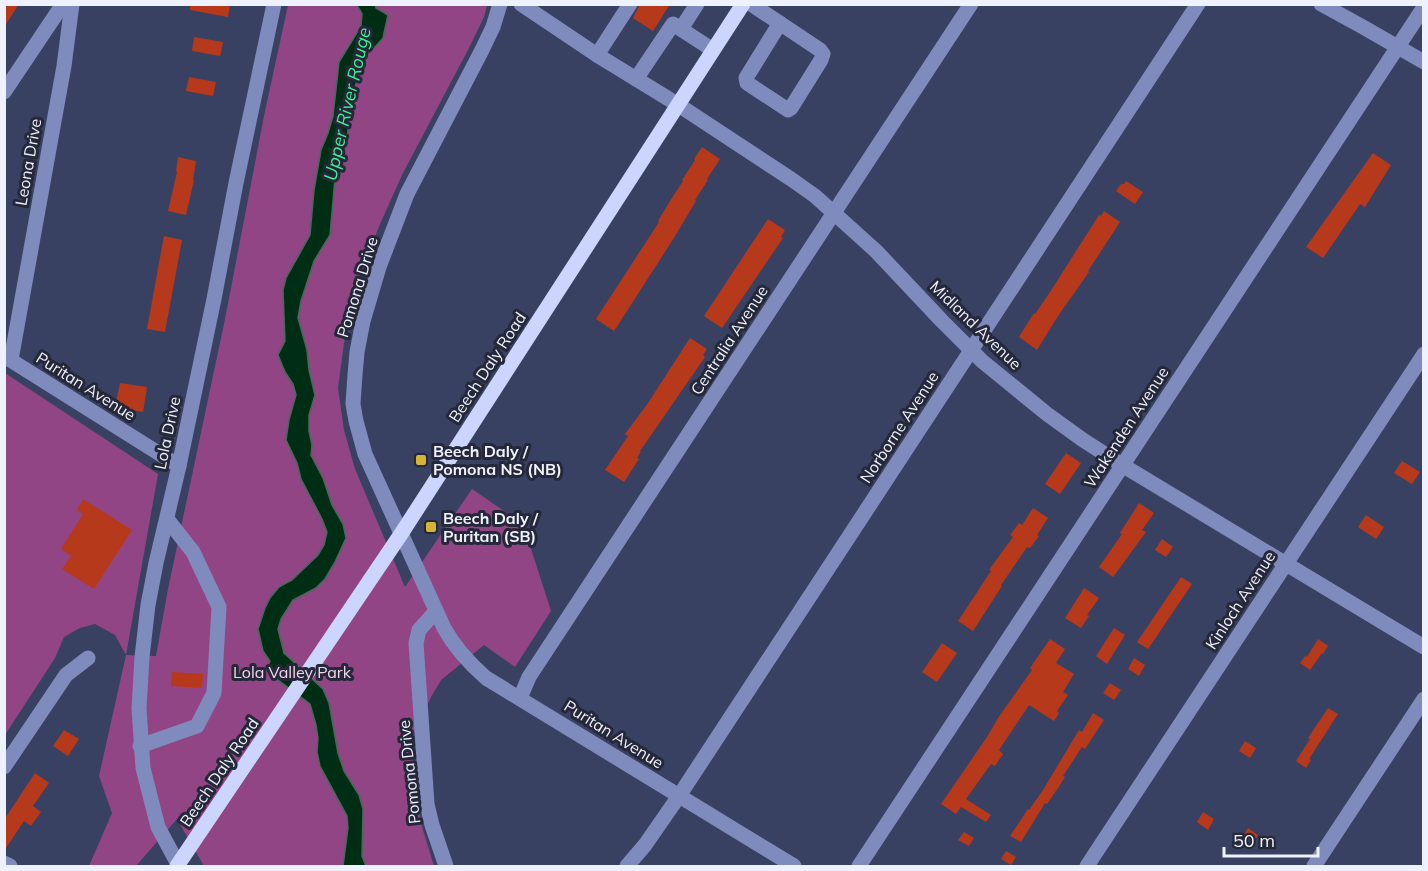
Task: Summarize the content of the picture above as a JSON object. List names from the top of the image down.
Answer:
{
  "streets": {
    "main road": ["Beech Daly Road"],
    "street": [
      "Leona Drive",
      "Pomona Drive",
      "Midland Avenue",
      "Centralia Avenue",
      "Puritan Avenue",
      "Norborne Avenue",
      "Wakenden Avenue",
      "Lola Drive",
      "Kinloch Avenue"
    ]
  },
  "crossings": [
    ["Leona Drive", "Puritan Avenue"],
    ["Pomona Drive", "Beech Daly Road"],
    ["Pomona Drive", "Puritan Avenue"],
    ["Midland Avenue", "Centralia Avenue"],
    ["Midland Avenue", "Beech Daly Road"],
    ["Midland Avenue", "Norborne Avenue"],
    ["Midland Avenue", "Wakenden Avenue"],
    ["Midland Avenue", "Kinloch Avenue"],
    ["Centralia Avenue", "Puritan Avenue"],
    ["Beech Daly Road", "Lola Drive"],
    ["Puritan Avenue", "Norborne Avenue"],
    ["Puritan Avenue", "Lola Drive"]
  ],
  "water": ["Upper River Rouge"],
  "parks": ["Lola Valley Park"],
  "places": {
    "transit": ["Beech Daly / Pomona NS (NB)", "Beech Daly / Puritan (SB)"]
  },
  "scale_bar": "50 m"
}
